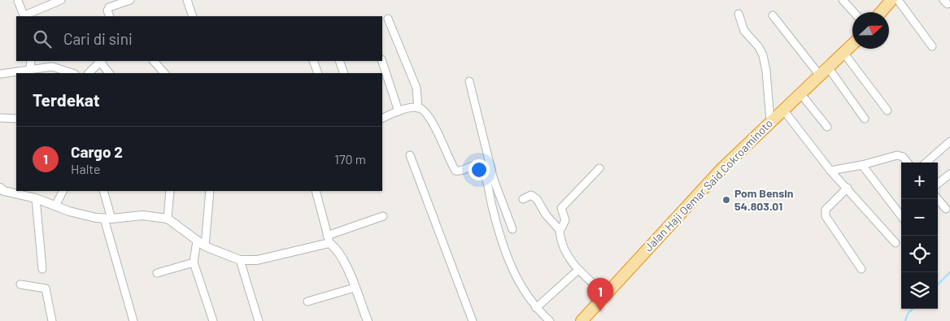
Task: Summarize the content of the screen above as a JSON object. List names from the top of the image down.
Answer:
{
  "streets": {
    "highway": ["Jalan Haji Oemar Said Cokroaminoto"]
  },
  "places": ["Pom Bensin 54.803.01"],
  "north": "right",
  "page": {
    "search": "Cari di sini",
    "heading": "Terdekat",
    "list": [
      {
        "mark": "1",
        "name": "Cargo 2",
        "note": "Halte",
        "value": "170 m"
      }
    ],
    "map_buttons": ["+", "−"],
    "pins": "1"
  }
}
